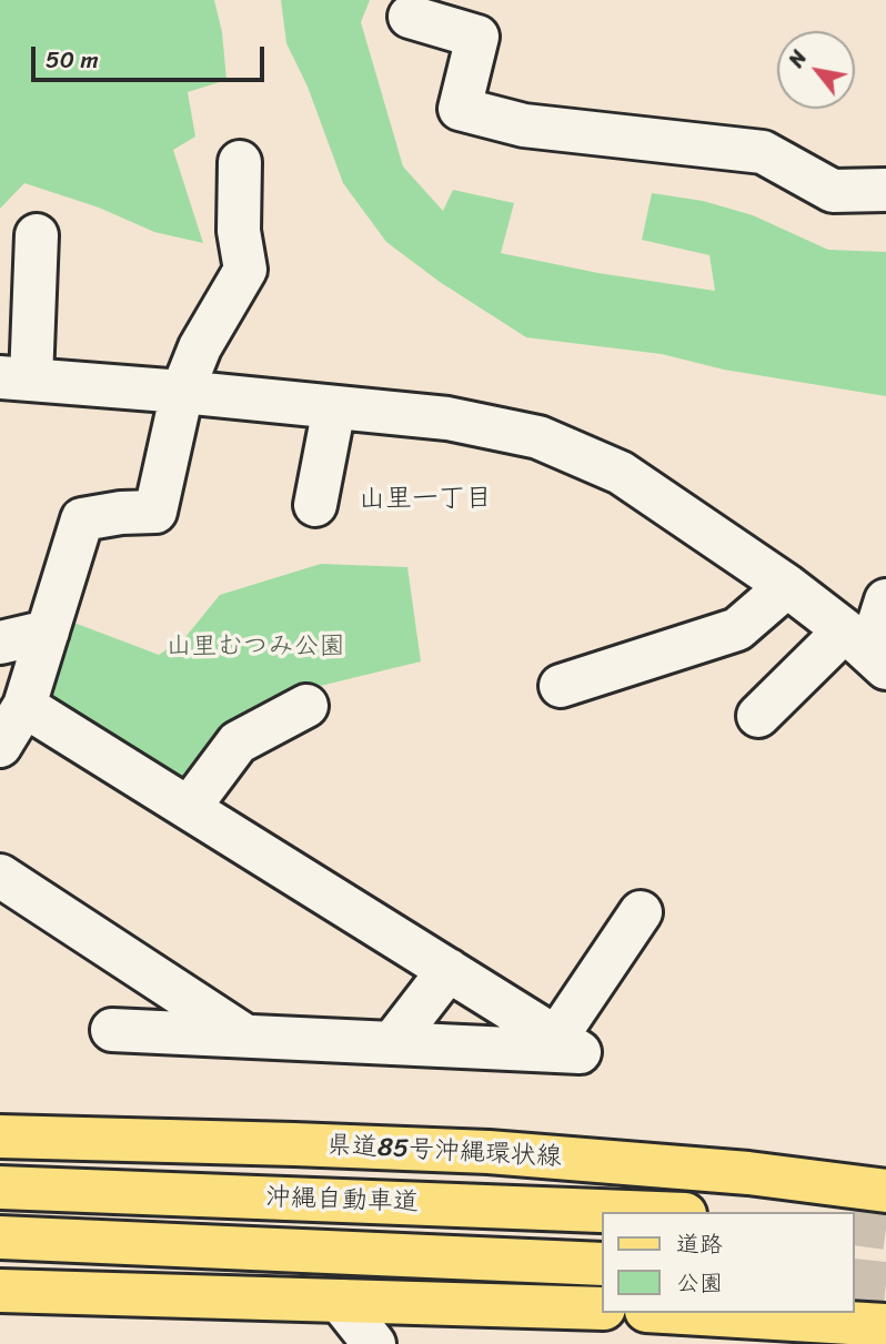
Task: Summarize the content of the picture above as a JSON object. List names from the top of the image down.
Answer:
{
  "streets": {
    "main road": ["県道85号沖縄環状線", "沖縄自動車道"]
  },
  "districts": ["山里一丁目"],
  "parks": ["山里むつみ公園"],
  "legend": ["道路", "公園"],
  "scale_bar": "50 m",
  "north": "top left"
}
